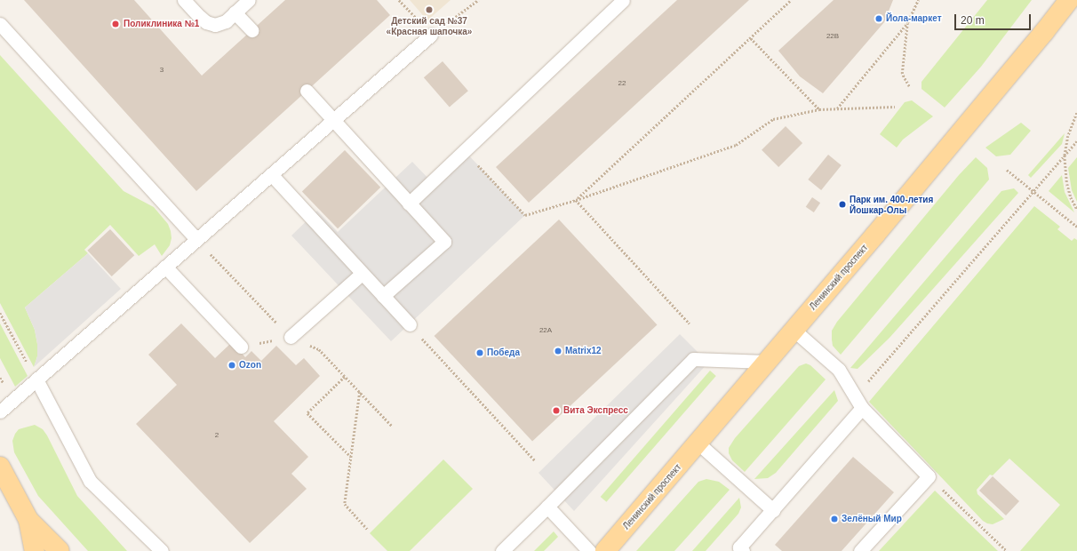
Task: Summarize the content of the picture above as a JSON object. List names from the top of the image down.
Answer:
{
  "streets": {
    "main road": ["Ленинский проспект"]
  },
  "places": [
    "Детский сад №37 «Красная шапочка»",
    "Йола-маркет",
    "Поликлиника №1",
    "Парк им. 400-летия Йошкар-Олы",
    "Matrix12",
    "Победа",
    "Ozon",
    "Вита Экспресс",
    "Зелёный Мир"
  ],
  "house_numbers": [
    "22В",
    "3",
    "22",
    "22А",
    "2"
  ],
  "scale_bar": "20 m"
}
